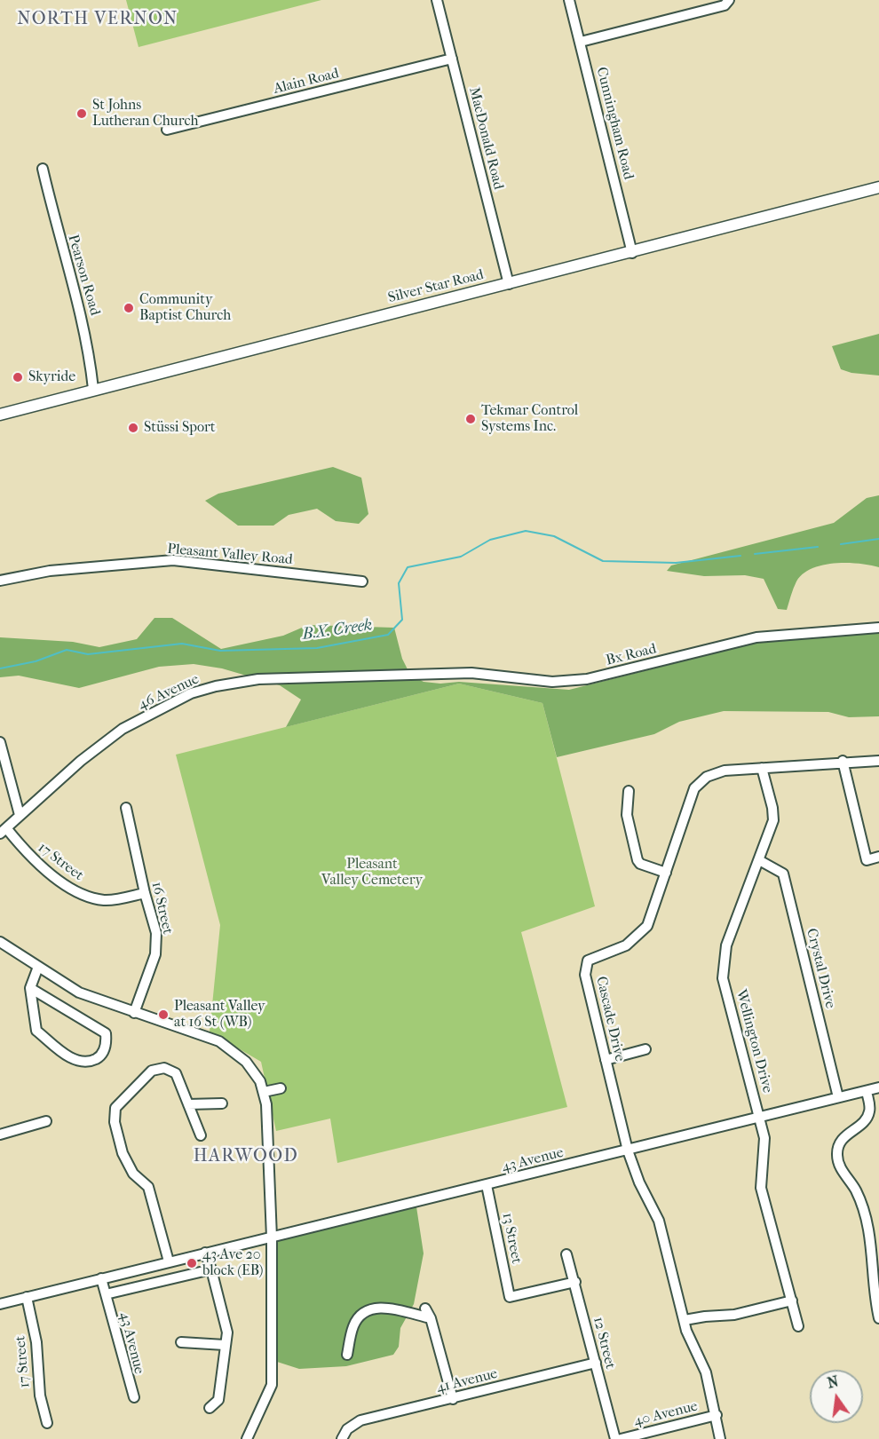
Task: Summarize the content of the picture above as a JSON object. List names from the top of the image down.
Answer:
{
  "streets": {
    "main road": ["Silver Star Road"],
    "street": [
      "Alain Road",
      "Cunningham Road",
      "MacDonald Road",
      "Pearson Road",
      "Pleasant Valley Road",
      "Bx Road",
      "46 Avenue",
      "17 Street",
      "16 Street",
      "Crystal Drive",
      "Cascade Drive",
      "Wellington Drive",
      "43 Avenue",
      "13 Street",
      "12 Street",
      "41 Avenue",
      "40 Avenue"
    ]
  },
  "crossings": [
    ["Alain Road", "MacDonald Road"],
    ["Cunningham Road", "Silver Star Road"],
    ["MacDonald Road", "Silver Star Road"],
    ["Pearson Road", "Silver Star Road"],
    ["Bx Road", "46 Avenue"],
    ["46 Avenue", "17 Street"],
    ["17 Street", "16 Street"],
    ["17 Street", "43 Avenue"],
    ["Crystal Drive", "Wellington Drive"],
    ["Crystal Drive", "43 Avenue"],
    ["Cascade Drive", "Wellington Drive"],
    ["Cascade Drive", "43 Avenue"],
    ["Cascade Drive", "40 Avenue"],
    ["Wellington Drive", "43 Avenue"],
    ["43 Avenue", "13 Street"],
    ["13 Street", "12 Street"],
    ["12 Street", "41 Avenue"]
  ],
  "districts": ["NORTH VERNON", "HARWOOD"],
  "water": ["B.X. Creek"],
  "parks": ["Pleasant Valley Cemetery"],
  "places": [
    "St Johns Lutheran Church",
    "Community Baptist Church",
    "Skyride",
    "Tekmar Control Systems Inc.",
    "Stüssi Sport",
    "Pleasant Valley at 16 St (WB)",
    "43 Ave 20 block (EB)"
  ],
  "north": "top"
}
